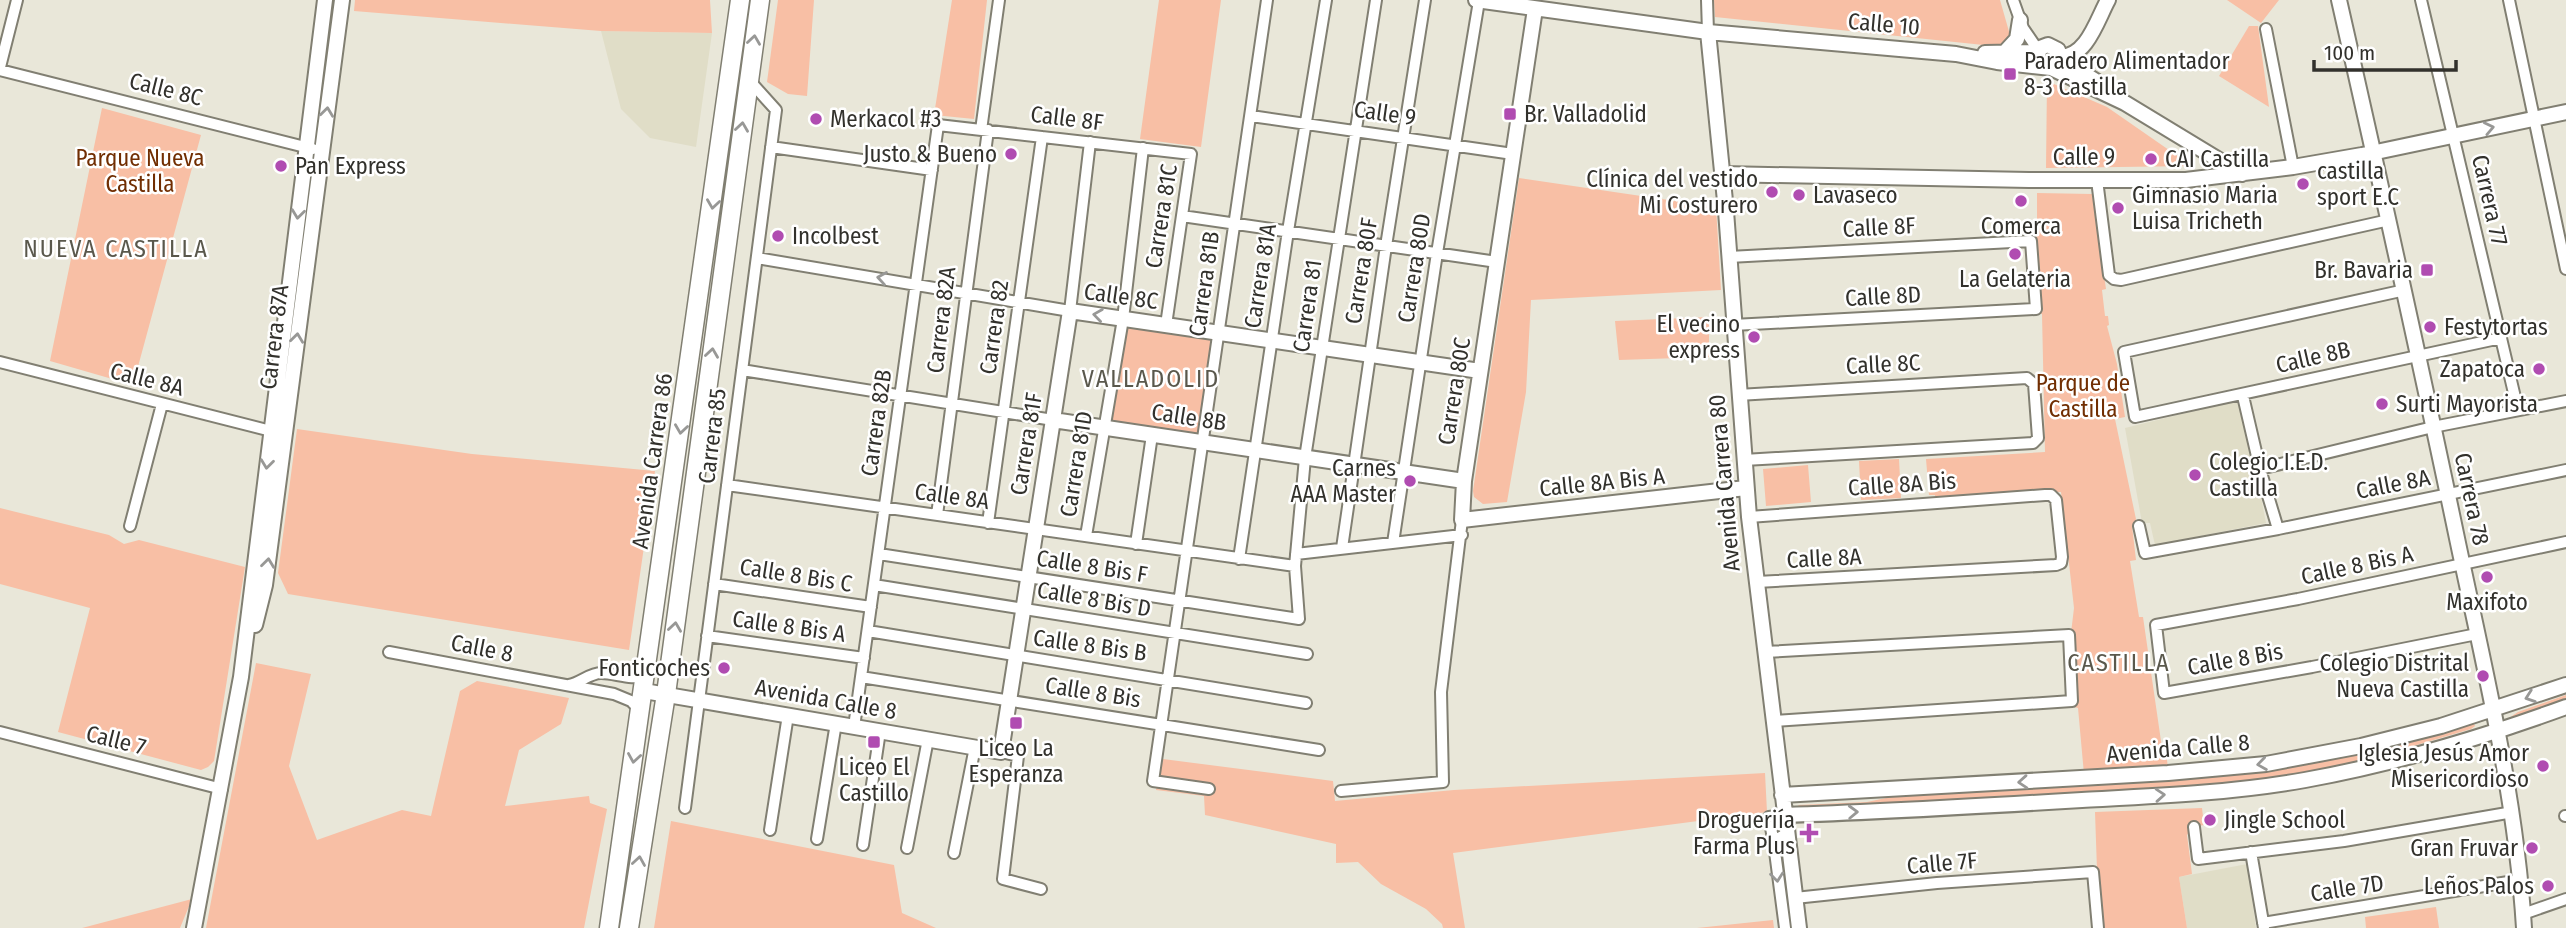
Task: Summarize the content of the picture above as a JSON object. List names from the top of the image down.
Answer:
{
  "streets": {
    "main road": ["Avenida Carrera 86"],
    "street": [
      "Calle 10",
      "Calle 8C",
      "Calle 9",
      "Calle 8F",
      "Carrera 77",
      "Carrera 81C",
      "Carrera 80D",
      "Carrera 80F",
      "Carrera 81A",
      "Carrera 81B",
      "Calle 8D",
      "Carrera 81",
      "Carrera 82A",
      "Carrera 82",
      "Carrera 87A",
      "Calle 8B",
      "Calle 8A",
      "Carrera 80C",
      "Carrera 82B",
      "Carrera 85",
      "Carrera 81F",
      "Carrera 81D",
      "Calle 8A Bis A",
      "Avenida Carrera 80",
      "Calle 8A Bis",
      "Carrera 78",
      "Calle 8 Bis A",
      "Calle 8 Bis F",
      "Calle 8 Bis C",
      "Calle 8 Bis D",
      "Calle 8 Bis B",
      "Calle 8",
      "Calle 8 Bis",
      "Avenida Calle 8",
      "Calle 7",
      "Calle 7F",
      "Calle 7D"
    ]
  },
  "crossings": [
    ["Calle 10", "Carrera 80D"],
    ["Calle 10", "Carrera 80C"],
    ["Calle 10", "Avenida Carrera 80"],
    ["Calle 8C", "Carrera 81C"],
    ["Calle 8C", "Carrera 80D"],
    ["Calle 8C", "Carrera 80F"],
    ["Calle 8C", "Carrera 81A"],
    ["Calle 8C", "Carrera 81B"],
    ["Calle 8C", "Carrera 81"],
    ["Calle 8C", "Carrera 82A"],
    ["Calle 8C", "Carrera 82"],
    ["Calle 8C", "Carrera 87A"],
    ["Calle 8C", "Carrera 80C"],
    ["Calle 8C", "Carrera 82B"],
    ["Calle 8C", "Carrera 85"],
    ["Calle 8C", "Carrera 81F"],
    ["Calle 8C", "Carrera 81D"],
    ["Calle 8C", "Avenida Carrera 80"],
    ["Calle 9", "Carrera 77"],
    ["Calle 9", "Carrera 80D"],
    ["Calle 9", "Carrera 80F"],
    ["Calle 9", "Carrera 81A"],
    ["Calle 9", "Carrera 81B"],
    ["Calle 9", "Carrera 81"],
    ["Calle 9", "Carrera 80C"],
    ["Calle 9", "Avenida Carrera 80"],
    ["Calle 9", "Carrera 78"],
    ["Calle 8F", "Carrera 81C"],
    ["Calle 8F", "Calle 8D"],
    ["Calle 8F", "Carrera 82A"],
    ["Calle 8F", "Carrera 82"],
    ["Calle 8F", "Carrera 82B"],
    ["Calle 8F", "Carrera 81F"],
    ["Calle 8F", "Carrera 81D"],
    ["Calle 8F", "Avenida Carrera 80"],
    ["Carrera 77", "Calle 8B"],
    ["Carrera 80D", "Calle 8B"],
    ["Carrera 80F", "Calle 8B"],
    ["Carrera 81A", "Calle 8B"],
    ["Carrera 81A", "Calle 8A"],
    ["Carrera 81B", "Calle 8B"],
    ["Carrera 81B", "Calle 8A"],
    ["Carrera 81B", "Calle 8 Bis F"],
    ["Carrera 81B", "Calle 8 Bis D"],
    ["Carrera 81B", "Calle 8 Bis B"],
    ["Carrera 81B", "Calle 8 Bis"],
    ["Calle 8D", "Avenida Carrera 80"],
    ["Carrera 81", "Calle 8B"],
    ["Carrera 81", "Calle 8A"],
    ["Carrera 81", "Calle 8 Bis F"],
    ["Carrera 82A", "Calle 8B"],
    ["Carrera 82A", "Calle 8A"],
    ["Carrera 82", "Calle 8B"],
    ["Carrera 82", "Calle 8A"],
    ["Carrera 87A", "Calle 8A"],
    ["Carrera 87A", "Calle 7"],
    ["Calle 8B", "Carrera 80C"],
    ["Calle 8B", "Carrera 82B"],
    ["Calle 8B", "Carrera 85"],
    ["Calle 8B", "Carrera 81F"],
    ["Calle 8B", "Carrera 81D"],
    ["Calle 8B", "Carrera 78"],
    ["Calle 8A", "Carrera 82B"],
    ["Calle 8A", "Carrera 85"],
    ["Calle 8A", "Carrera 81F"],
    ["Calle 8A", "Carrera 81D"],
    ["Calle 8A", "Avenida Carrera 80"],
    ["Calle 8A", "Calle 8A Bis"],
    ["Calle 8A", "Carrera 78"],
    ["Carrera 80C", "Calle 8A Bis A"],
    ["Carrera 82B", "Calle 8 Bis A"],
    ["Carrera 82B", "Calle 8 Bis F"],
    ["Carrera 82B", "Calle 8 Bis C"],
    ["Carrera 82B", "Calle 8 Bis D"],
    ["Carrera 82B", "Calle 8 Bis B"],
    ["Carrera 82B", "Calle 8 Bis"],
    ["Carrera 82B", "Avenida Calle 8"],
    ["Carrera 85", "Avenida Carrera 86"],
    ["Carrera 85", "Calle 8 Bis A"],
    ["Carrera 85", "Calle 8 Bis C"],
    ["Carrera 85", "Avenida Calle 8"],
    ["Carrera 81F", "Calle 8 Bis F"],
    ["Carrera 81F", "Calle 8 Bis D"],
    ["Carrera 81F", "Calle 8 Bis B"],
    ["Carrera 81F", "Calle 8 Bis"],
    ["Carrera 81F", "Avenida Calle 8"],
    ["Avenida Carrera 86", "Calle 8"],
    ["Avenida Carrera 86", "Avenida Calle 8"],
    ["Calle 8A Bis A", "Avenida Carrera 80"],
    ["Avenida Carrera 80", "Calle 8A Bis"],
    ["Avenida Carrera 80", "Avenida Calle 8"],
    ["Avenida Carrera 80", "Calle 7F"],
    ["Carrera 78", "Calle 8 Bis A"],
    ["Carrera 78", "Calle 8 Bis"],
    ["Carrera 78", "Avenida Calle 8"],
    ["Carrera 78", "Calle 7D"],
    ["Calle 8 Bis A", "Calle 8 Bis"],
    ["Calle 8", "Avenida Calle 8"]
  ],
  "districts": ["NUEVA CASTILLA", "VALLADOLID", "CASTILLA"],
  "parks": ["Parque Nueva Castilla", "Parque de Castilla"],
  "places": {
    "transit": [
      "Paradero Alimentador 8-3 Castilla",
      "Br. Valladolid",
      "Br. Bavaria",
      "Liceo La Esperanza",
      "Liceo El Castillo"
    ],
    "other": [
      "Merkacol #3",
      "Justo & Bueno",
      "CAI Castilla",
      "Pan Express",
      "castilla sport E.C",
      "Clínica del vestido Mi Costurero",
      "Lavaseco",
      "Comerca",
      "Gimnasio Maria Luisa Tricheth",
      "Incolbest",
      "La Gelateria",
      "Festytortas",
      "El vecino express",
      "Zapatoca",
      "Surti Mayorista",
      "Colegio I.E.D. Castilla",
      "Carnes AAA Master",
      "Maxifoto",
      "Fonticoches",
      "Colegio Distrital Nueva Castilla",
      "Iglesia Jesús Amor Misericordioso",
      "Jingle School",
      "Gran Fruvar",
      "Leños Palos"
    ],
    "health": ["Drogueriía Farma Plus"]
  },
  "scale_bar": "100 m"
}
